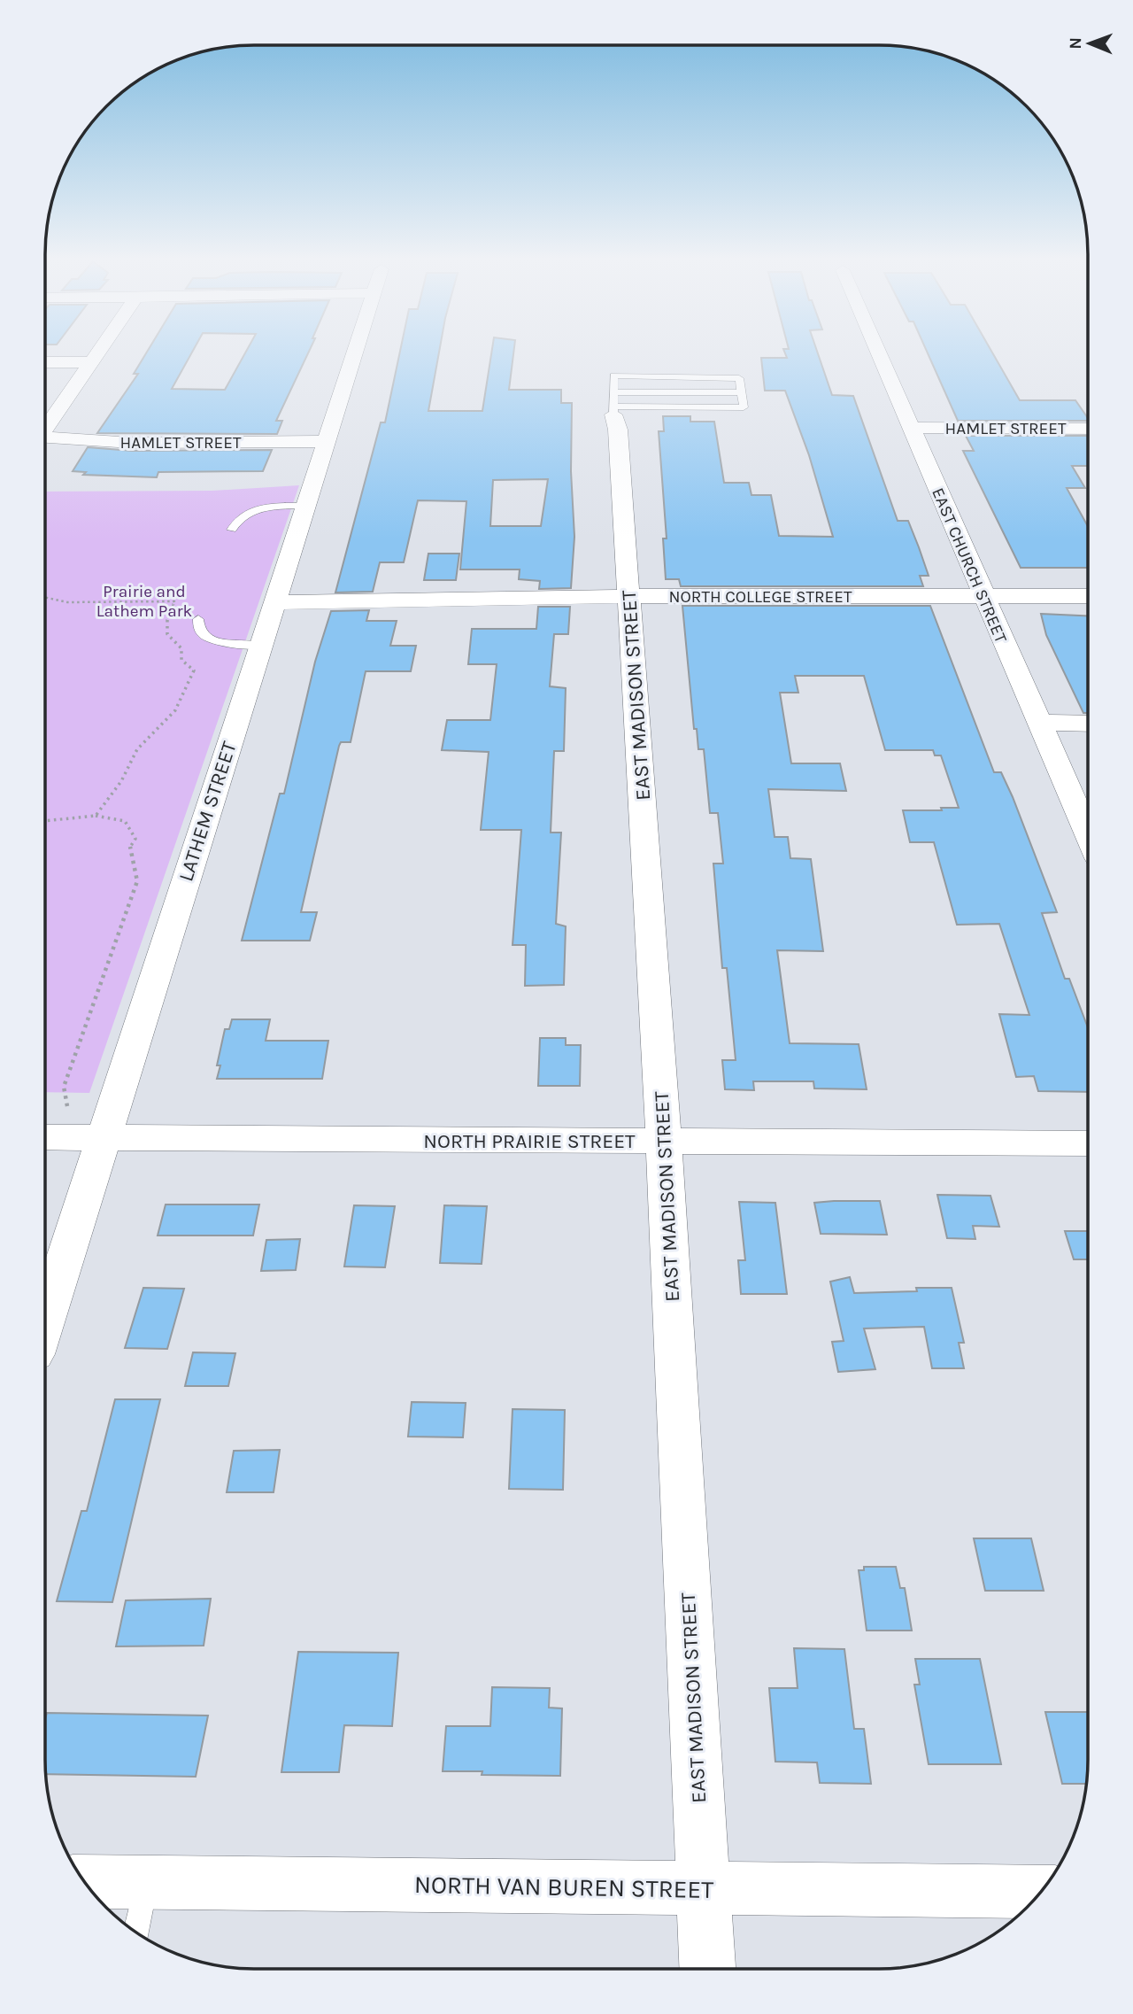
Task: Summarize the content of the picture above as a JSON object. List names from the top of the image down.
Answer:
{
  "streets": {
    "street": [
      "HAMLET STREET",
      "EAST CHURCH STREET",
      "NORTH COLLEGE STREET",
      "EAST MADISON STREET",
      "LATHEM STREET",
      "NORTH PRAIRIE STREET",
      "NORTH VAN BUREN STREET"
    ]
  },
  "crossings": [
    ["HAMLET STREET", "EAST CHURCH STREET"],
    ["HAMLET STREET", "LATHEM STREET"],
    ["EAST CHURCH STREET", "NORTH COLLEGE STREET"],
    ["NORTH COLLEGE STREET", "EAST MADISON STREET"],
    ["NORTH COLLEGE STREET", "LATHEM STREET"],
    ["EAST MADISON STREET", "NORTH PRAIRIE STREET"],
    ["EAST MADISON STREET", "NORTH VAN BUREN STREET"],
    ["LATHEM STREET", "NORTH PRAIRIE STREET"]
  ],
  "parks": ["Prairie and Lathem Park"],
  "north": "left"
}
